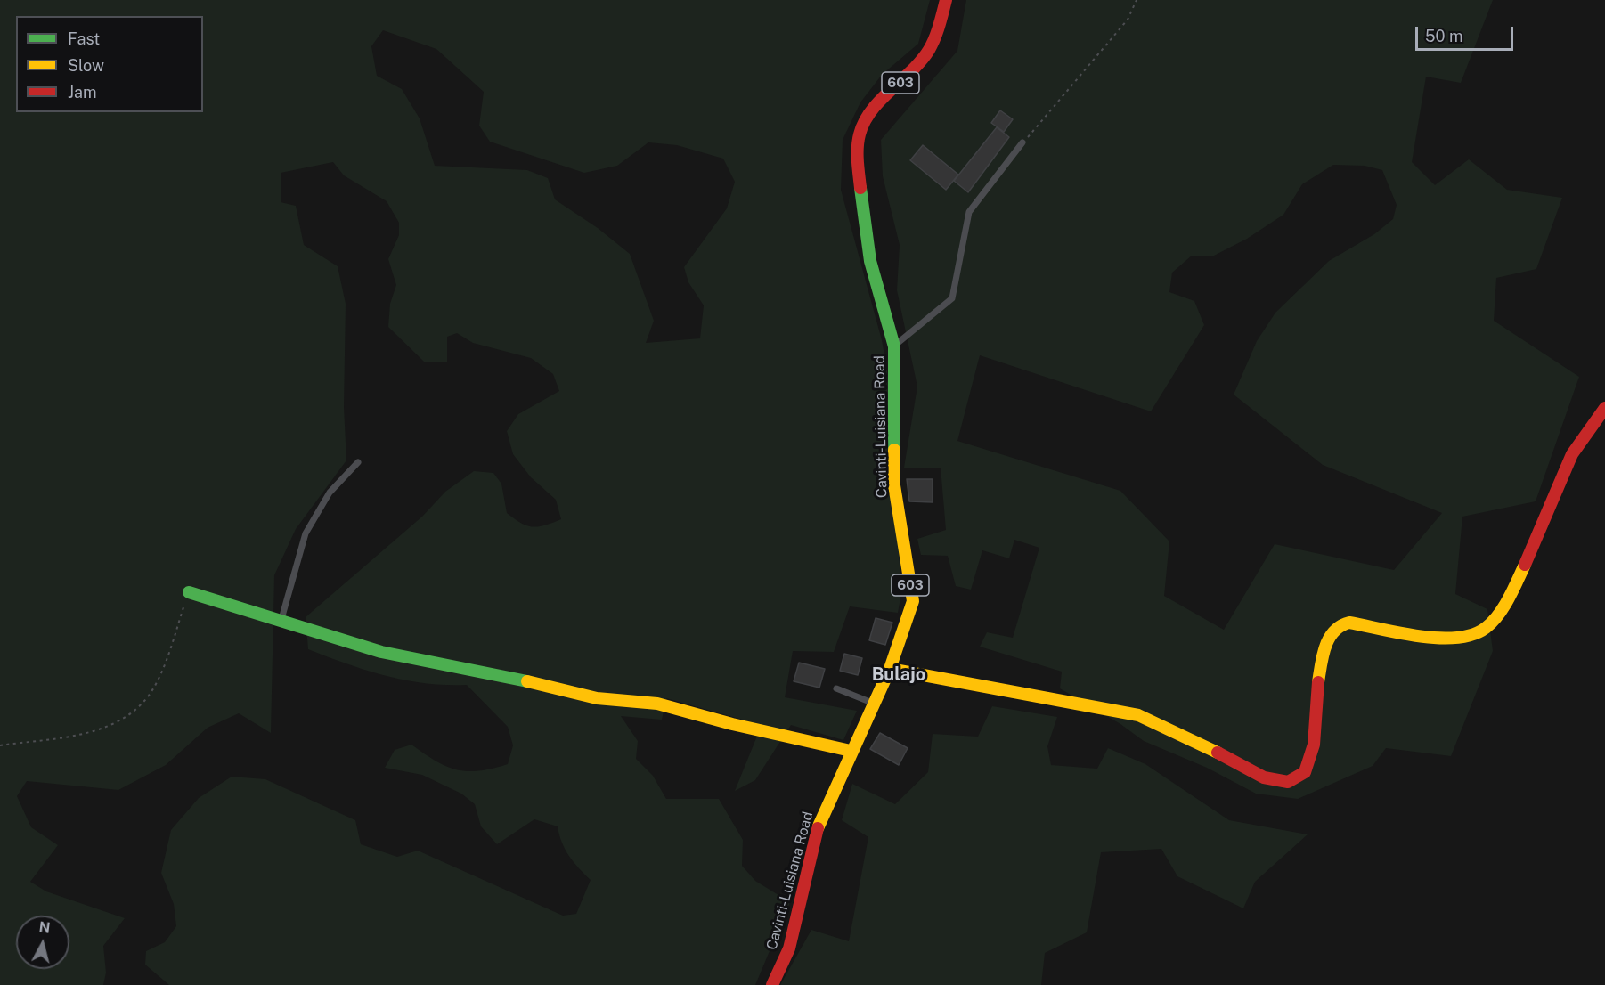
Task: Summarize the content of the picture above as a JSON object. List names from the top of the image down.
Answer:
{
  "streets": {
    "street": ["603", "Cavinti-Luisiana Road"]
  },
  "districts": ["Bulajo"],
  "legend": ["Fast", "Slow", "Jam"],
  "scale_bar": "50 m",
  "north": "top"
}
